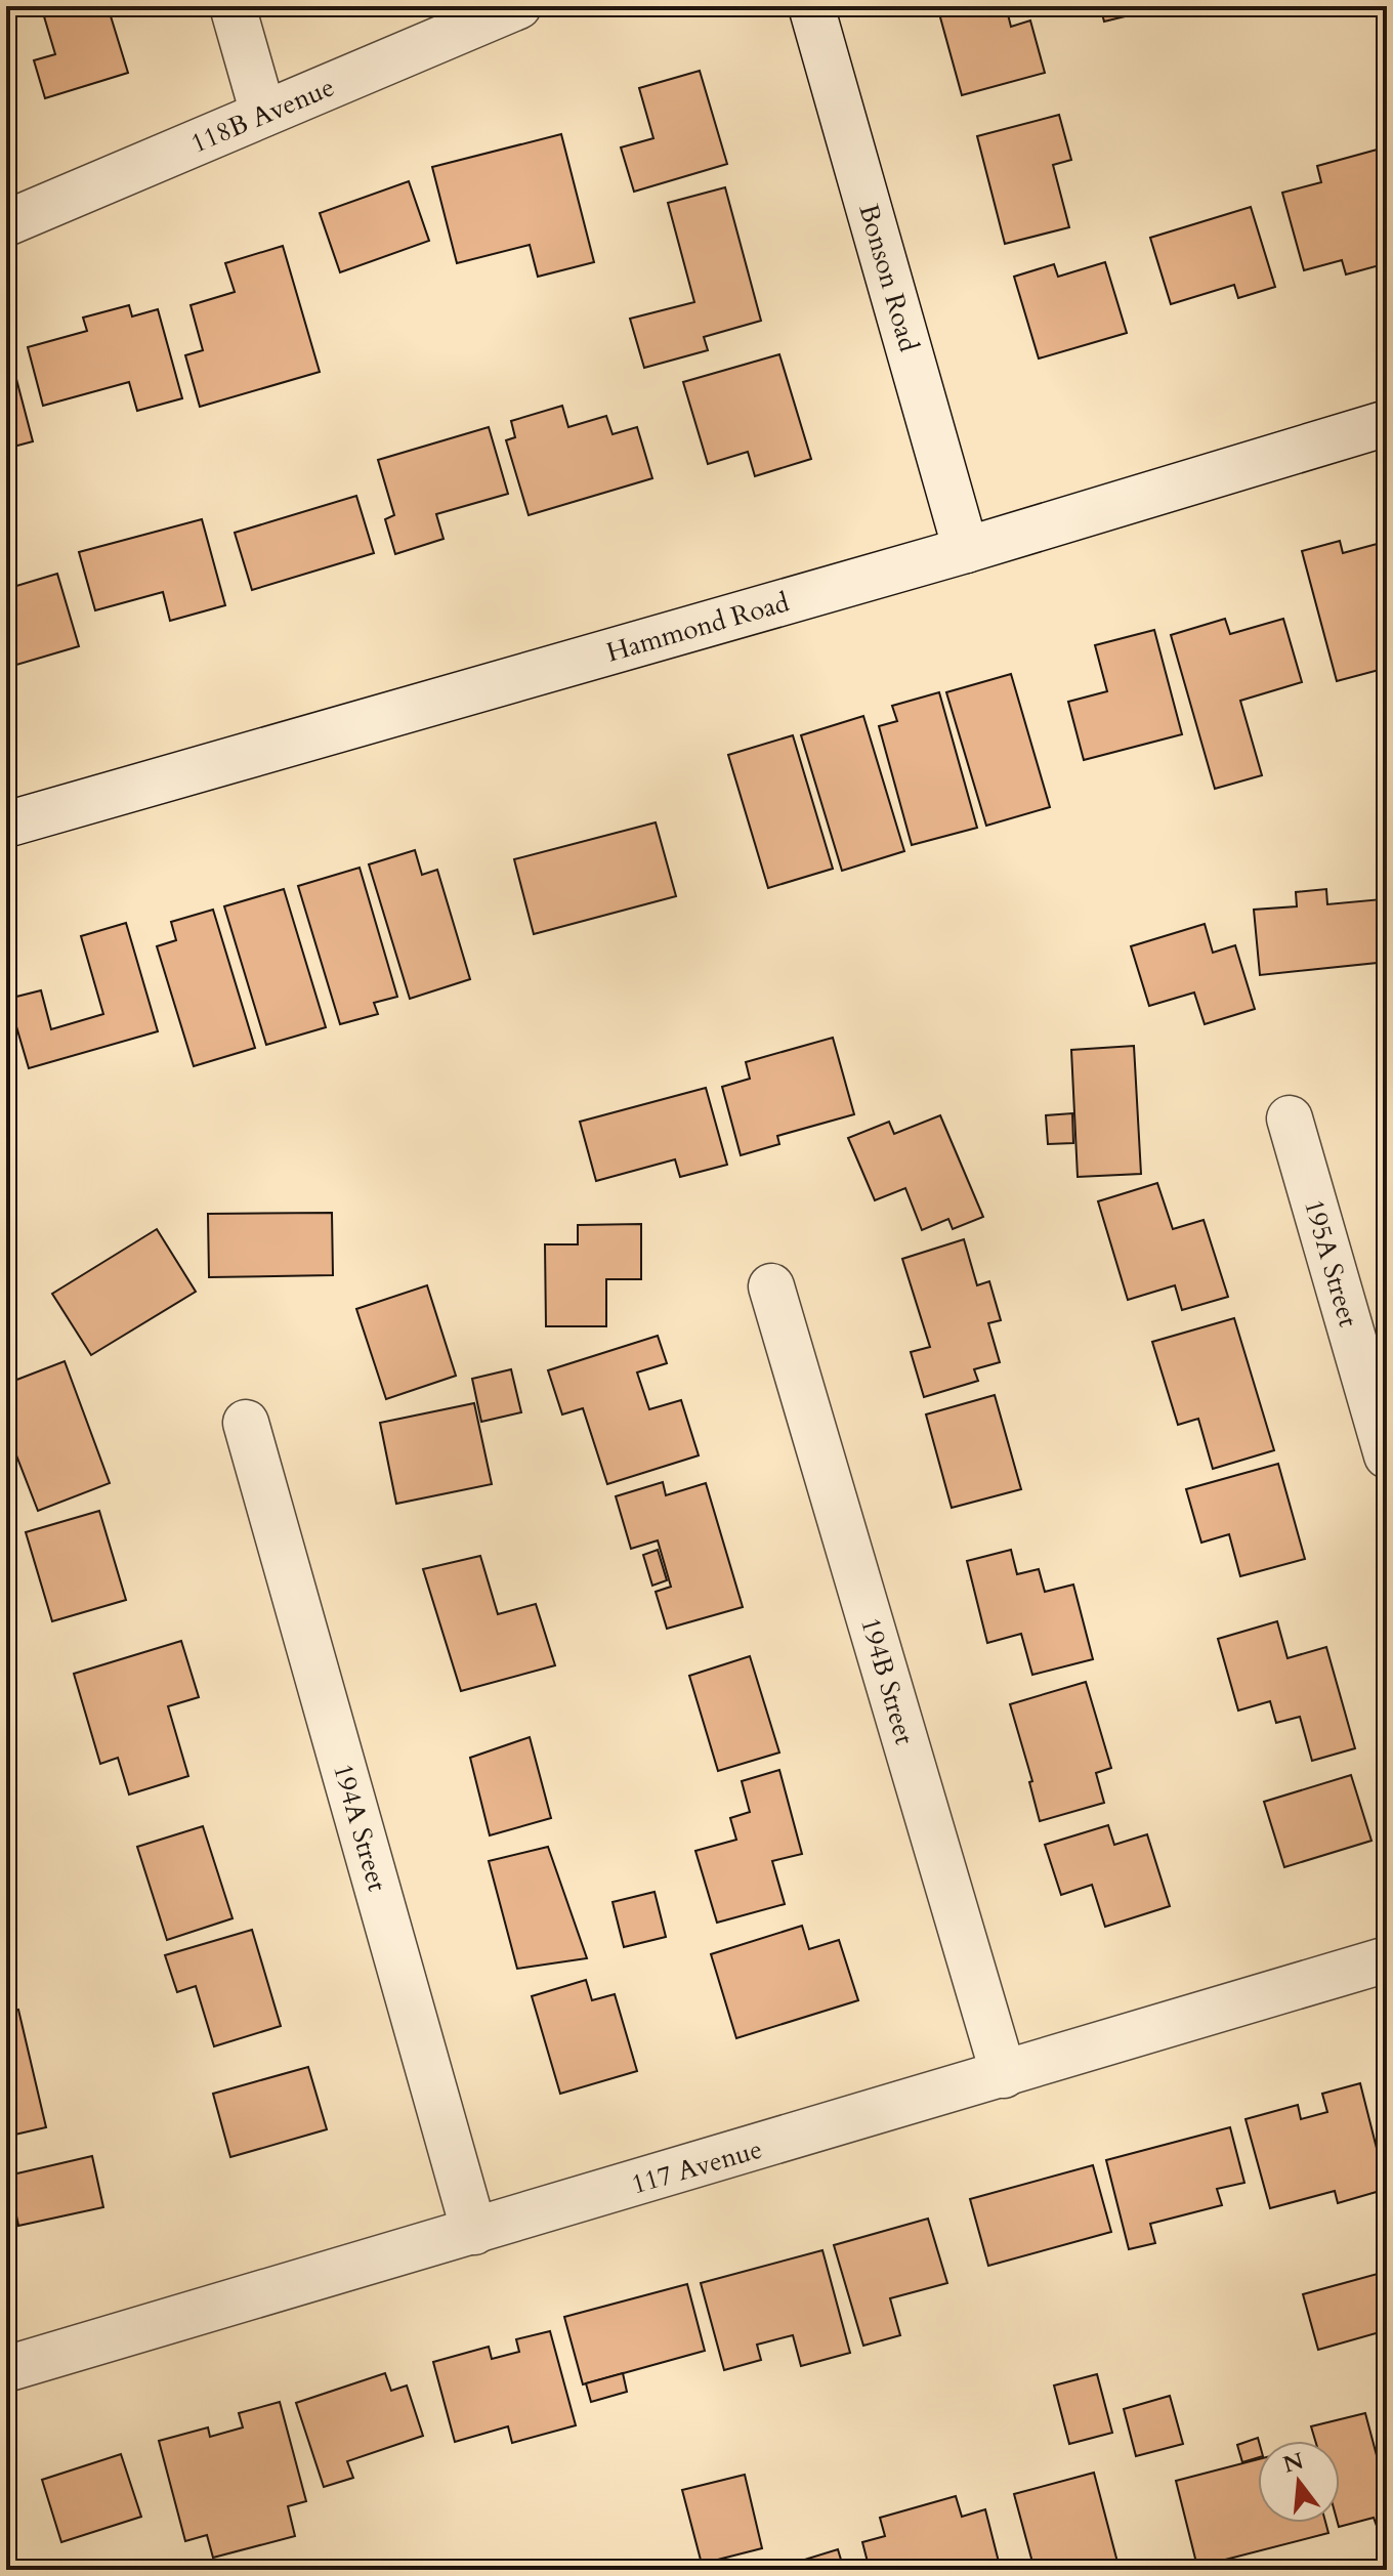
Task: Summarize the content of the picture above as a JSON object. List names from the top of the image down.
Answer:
{
  "streets": {
    "street": [
      "118B Avenue",
      "Bonson Road",
      "Hammond Road",
      "195A Street",
      "194B Street",
      "194A Street",
      "117 Avenue"
    ]
  },
  "crossings": [
    ["Bonson Road", "Hammond Road"],
    ["194B Street", "117 Avenue"],
    ["194A Street", "117 Avenue"]
  ],
  "north": "top"
}
